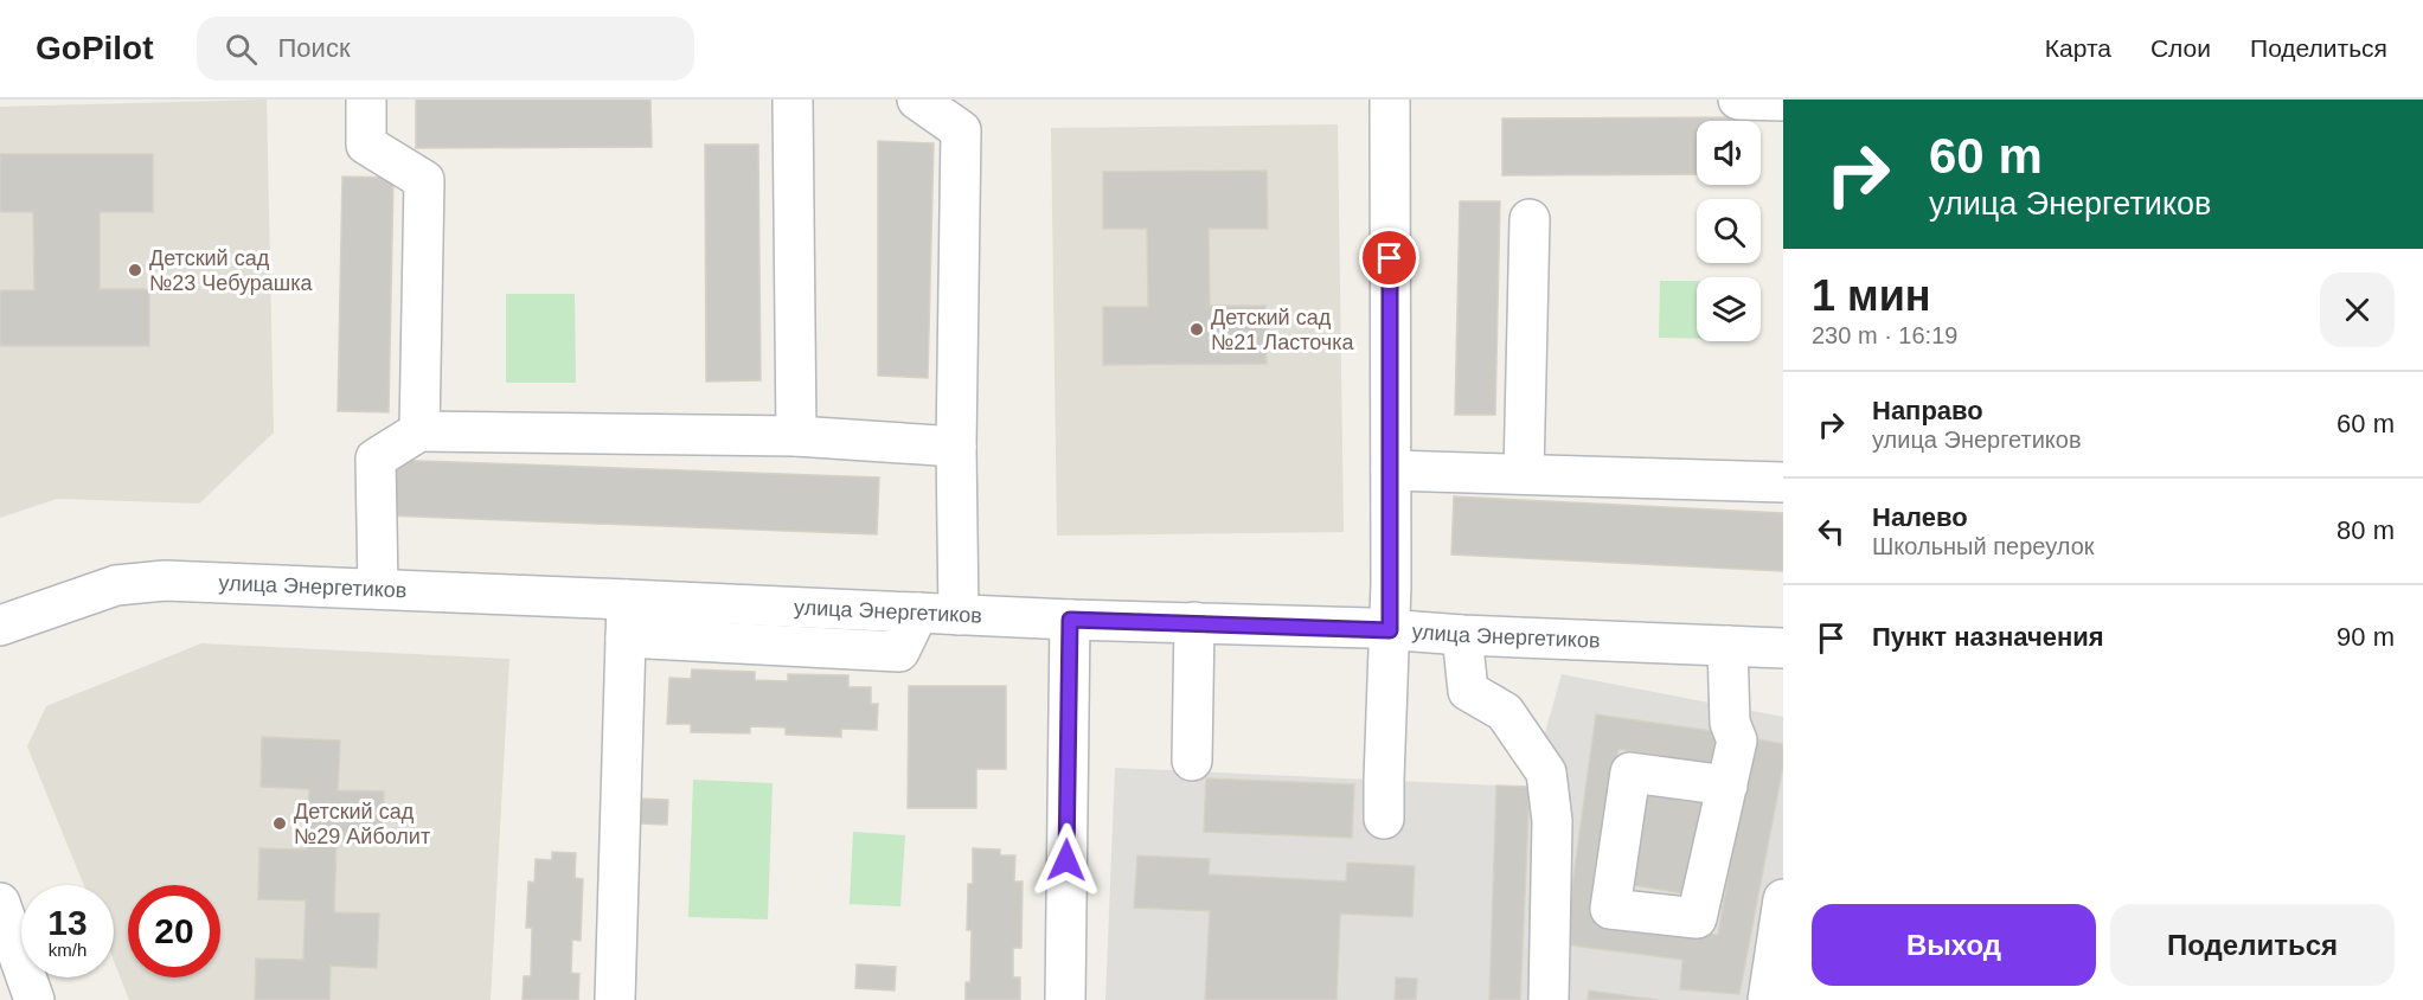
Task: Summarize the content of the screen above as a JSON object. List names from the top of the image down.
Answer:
{
  "streets": {
    "street": ["улица Энергетиков"]
  },
  "places": ["Детский сад №23 Чебурашка", "Детский сад №21 Ласточка", "Детский сад №29 Айболит"],
  "page": {
    "header": "GoPilot",
    "search": "Поиск",
    "nav": ["Карта", "Слои", "Поделиться"],
    "turn": ["60 m", "улица Энергетиков"],
    "heading": ["1 мин", "230 m · 16:19"],
    "list": [
      {
        "name": "Направо",
        "note": "улица Энергетиков",
        "value": "60 m"
      },
      {
        "name": "Налево",
        "note": "Школьный переулок",
        "value": "80 m"
      },
      {
        "name": "Пункт назначения",
        "value": "90 m"
      }
    ],
    "speed": "13 km/h",
    "limit": "20",
    "buttons": ["Выход", "Поделиться"]
  }
}
